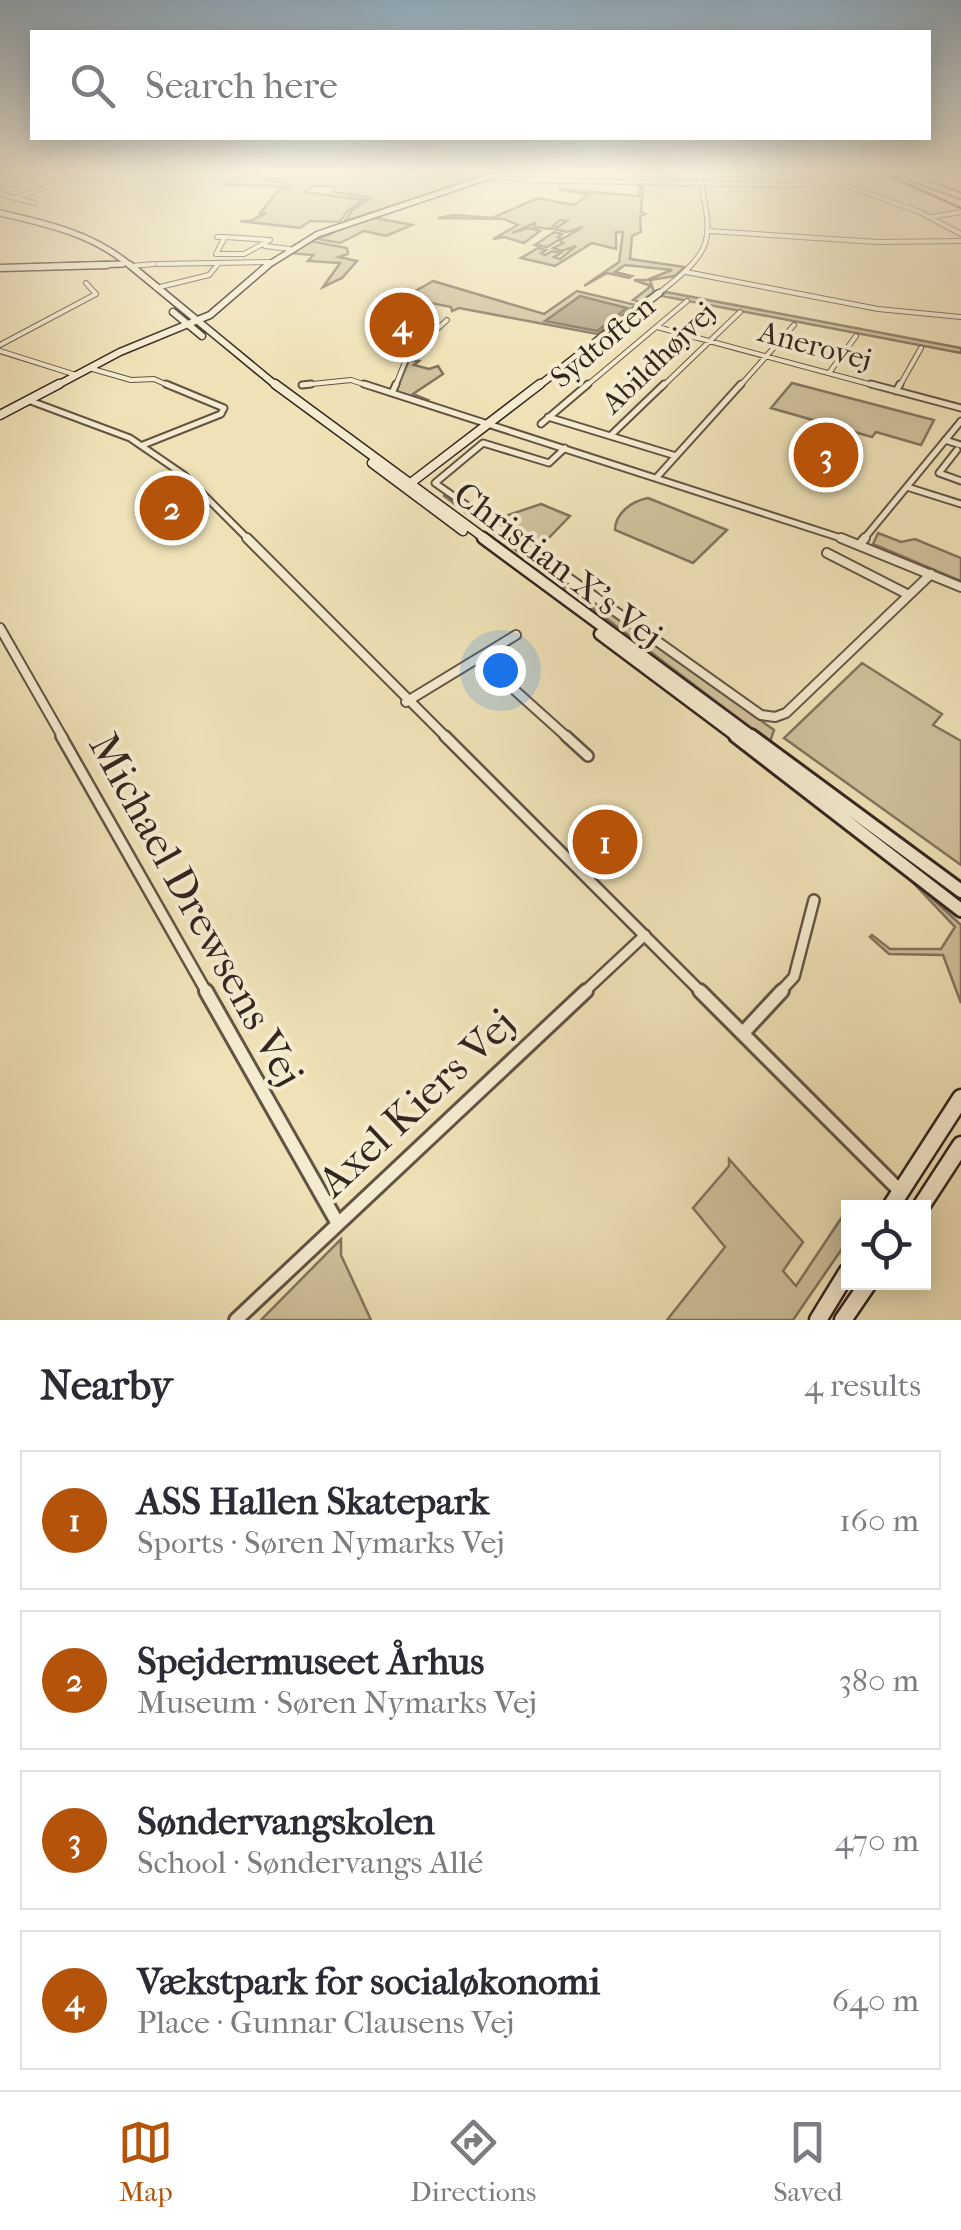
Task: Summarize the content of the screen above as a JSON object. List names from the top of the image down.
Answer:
{
  "streets": {
    "main road": ["Christian X's Vej"],
    "street": [
      "Sydtoften",
      "Anerovej",
      "Abildhøjvej",
      "Michael Drewsens Vej",
      "Axel Kiers Vej"
    ]
  },
  "crossings": [
    ["Sydtoften", "Anerovej"],
    ["Sydtoften", "Abildhøjvej"],
    ["Anerovej", "Abildhøjvej"],
    ["Michael Drewsens Vej", "Axel Kiers Vej"]
  ],
  "page": {
    "search": "Search here",
    "pins": [
      "4",
      "3",
      "2",
      "1"
    ],
    "heading": ["Nearby", "4 results"],
    "list": [
      {
        "mark": "1",
        "name": "ASS Hallen Skatepark",
        "note": "Sports · Søren Nymarks Vej",
        "value": "160 m"
      },
      {
        "mark": "2",
        "name": "Spejdermuseet Århus",
        "note": "Museum · Søren Nymarks Vej",
        "value": "380 m"
      },
      {
        "mark": "3",
        "name": "Søndervangskolen",
        "note": "School · Søndervangs Allé",
        "value": "470 m"
      },
      {
        "mark": "4",
        "name": "Vækstpark for socialøkonomi",
        "note": "Place · Gunnar Clausens Vej",
        "value": "640 m"
      }
    ],
    "nav": ["Map", "Directions", "Saved"]
  }
}
